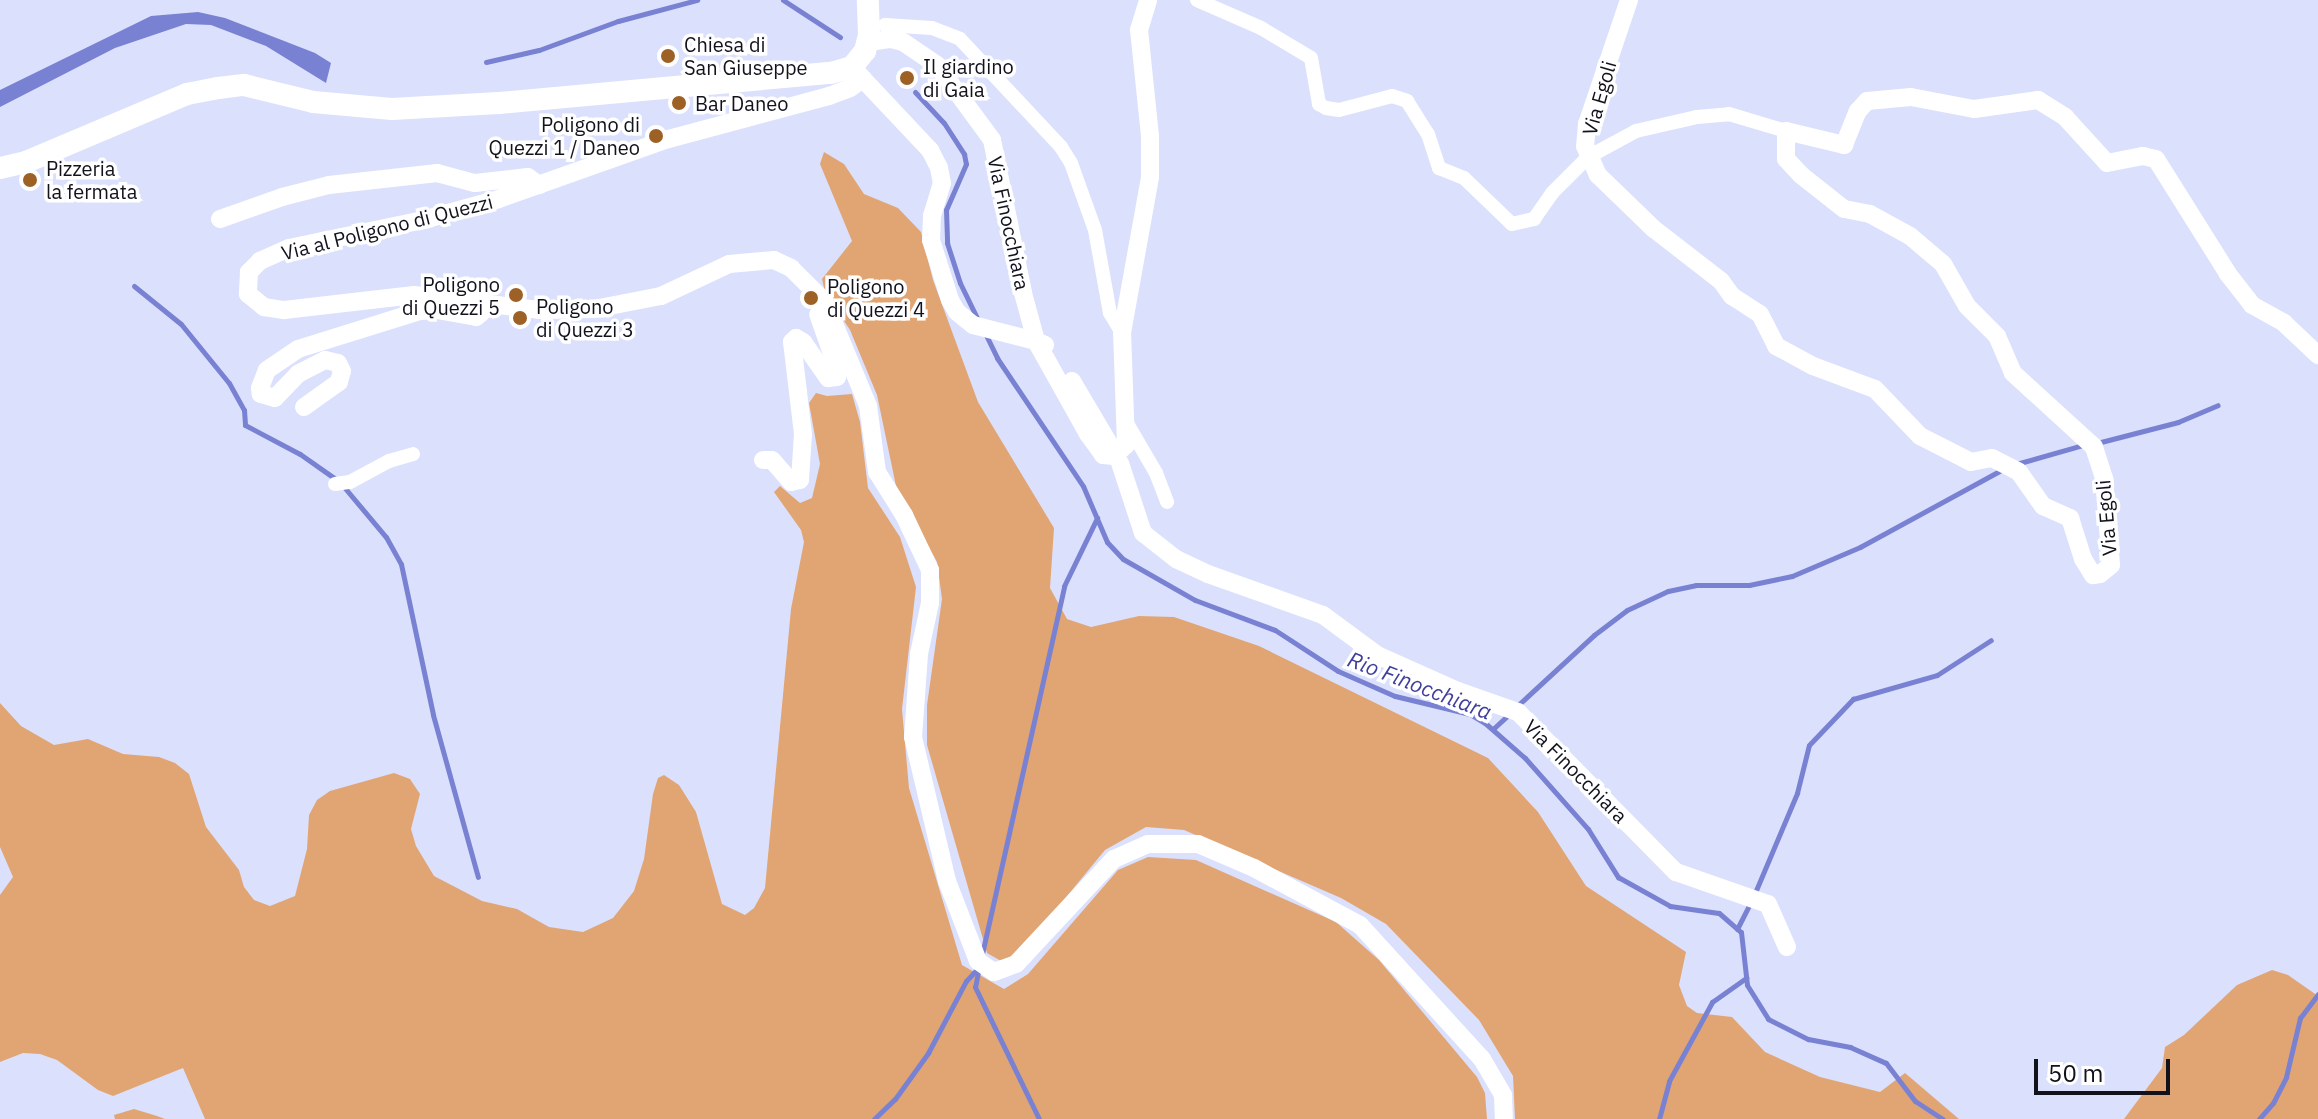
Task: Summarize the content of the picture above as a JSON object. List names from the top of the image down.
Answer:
{
  "streets": {
    "street": ["Via Egoli", "Via Finocchiara", "Via al Poligono di Quezzi"]
  },
  "water": ["Rio Finocchiara"],
  "places": [
    "Chiesa di San Giuseppe",
    "Il giardino di Gaia",
    "Bar Daneo",
    "Poligono di Quezzi 1 / Daneo",
    "Pizzeria la fermata",
    "Poligono di Quezzi 5",
    "Poligono di Quezzi 4",
    "Poligono di Quezzi 3"
  ],
  "scale_bar": "50 m"
}
